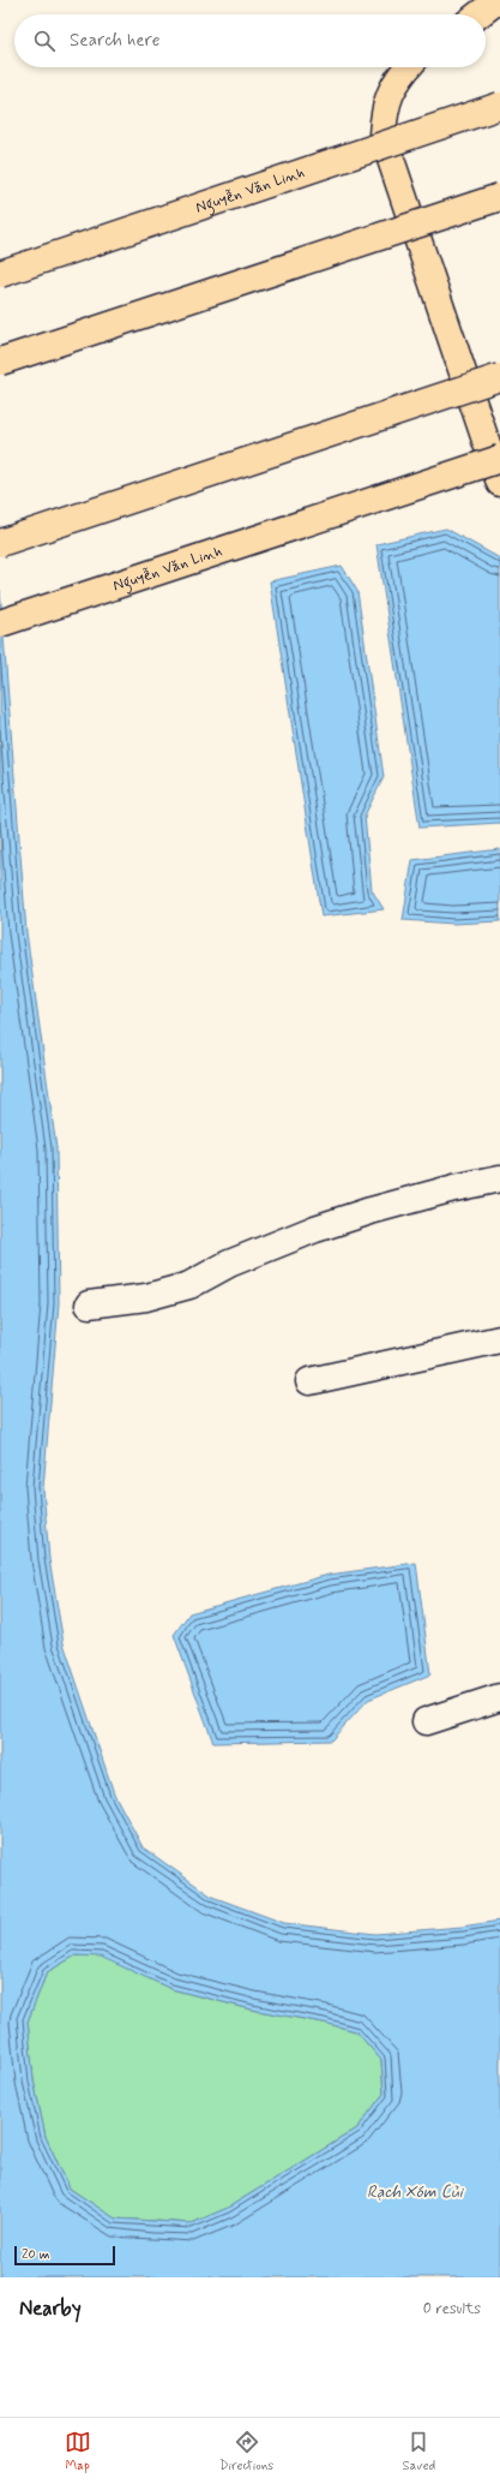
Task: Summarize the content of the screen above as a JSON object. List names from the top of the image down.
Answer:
{
  "streets": {
    "main road": ["Nguyễn Văn Linh"]
  },
  "water": ["Rạch Xóm Củi"],
  "scale_bar": "20 m",
  "page": {
    "search": "Search here",
    "scale": "20 m",
    "heading": ["Nearby", "0 results"],
    "nav": ["Map", "Directions", "Saved"]
  }
}
